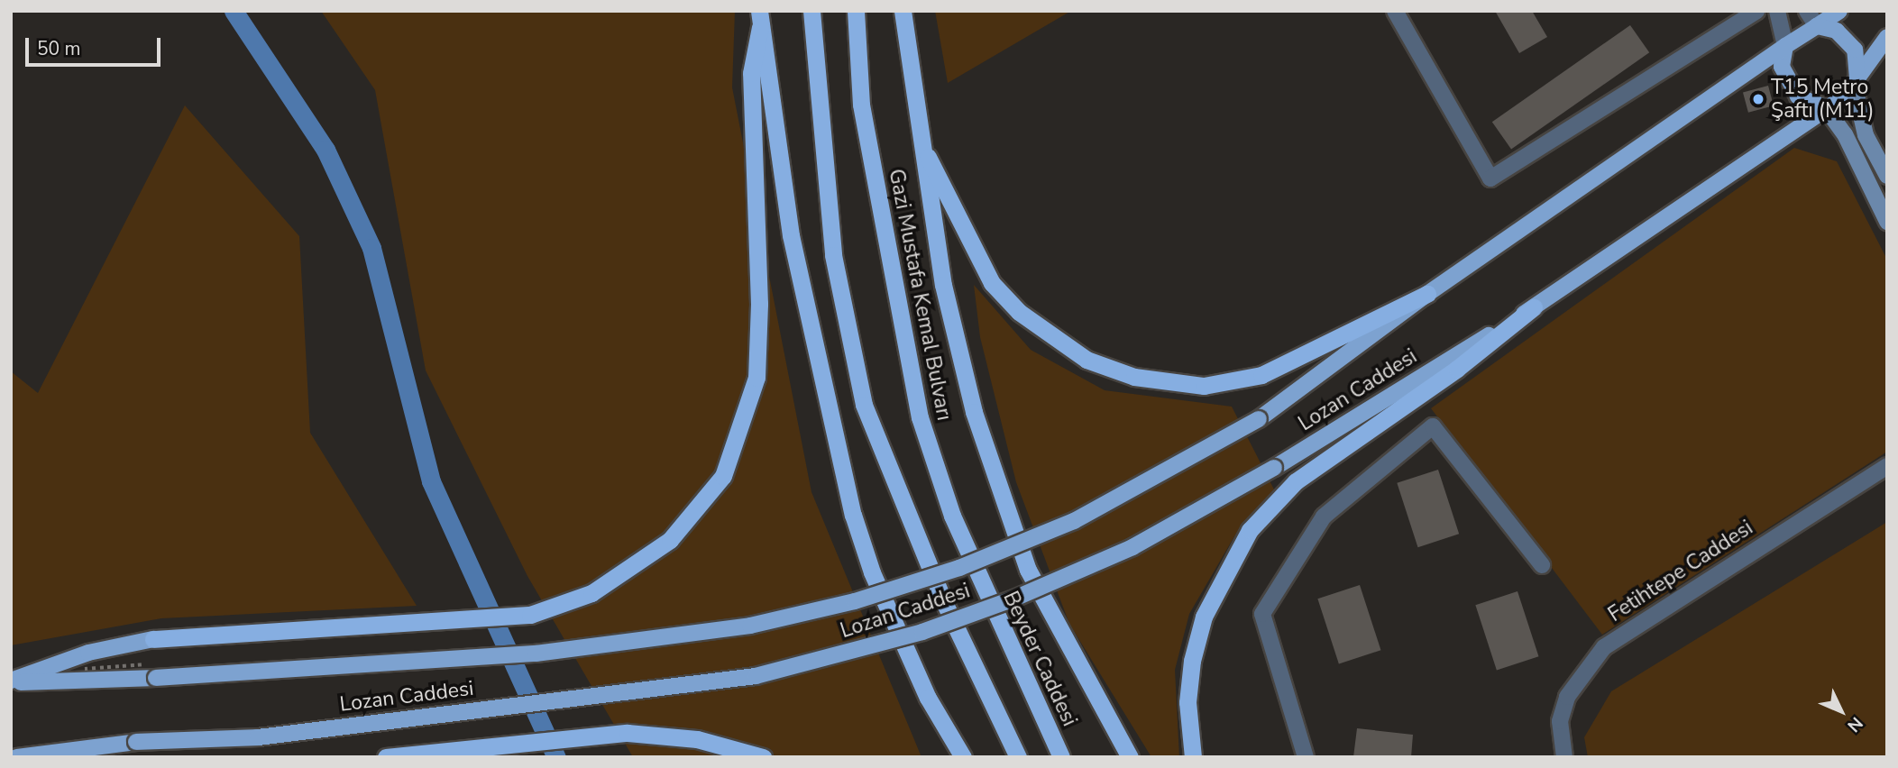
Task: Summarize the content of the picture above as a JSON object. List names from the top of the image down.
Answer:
{
  "streets": {
    "highway": ["Gazi Mustafa Kemal Bulvarı", "Beyder Caddesi"],
    "main road": ["Lozan Caddesi"],
    "street": ["Fetihtepe Caddesi"]
  },
  "crossings": [
    ["Gazi Mustafa Kemal Bulvarı", "Beyder Caddesi"]
  ],
  "places": ["T15 Metro Şaftı (M11)"],
  "scale_bar": "50 m",
  "north": "bottom right"
}
